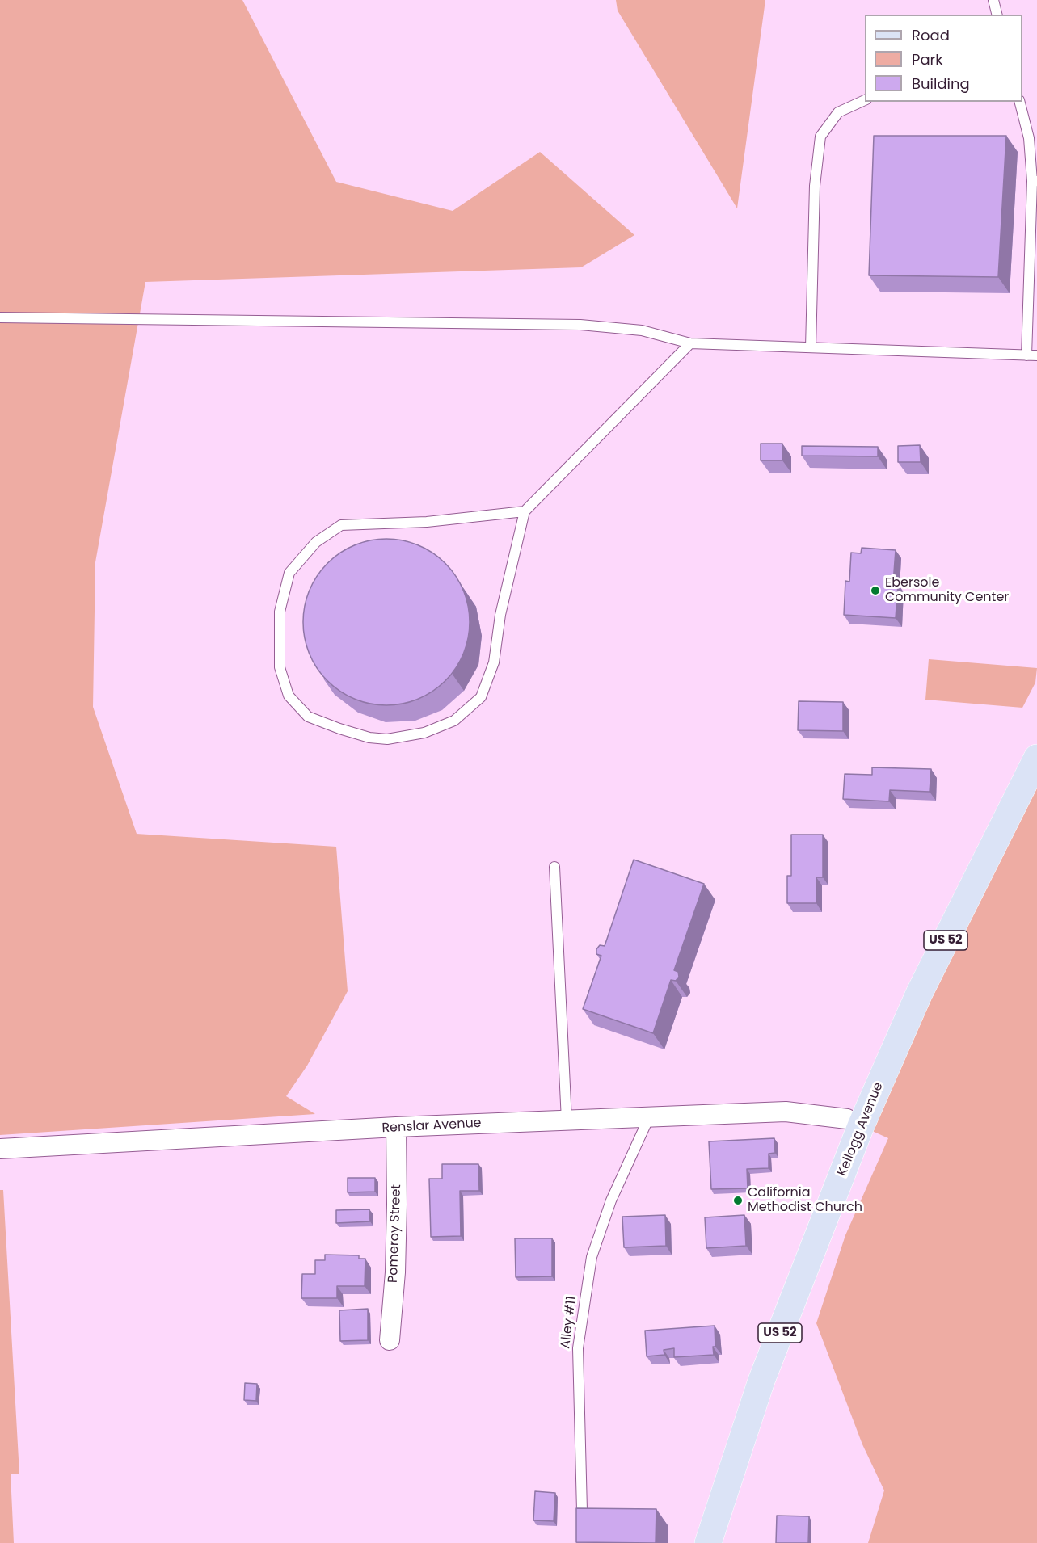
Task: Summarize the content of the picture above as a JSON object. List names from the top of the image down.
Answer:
{
  "streets": {
    "main road": ["US 52", "Kellogg Avenue"],
    "street": ["Renslar Avenue", "Pomeroy Street"],
    "lane": ["Alley #11"]
  },
  "crossings": [
    ["Renslar Avenue", "Kellogg Avenue"],
    ["Renslar Avenue", "Pomeroy Street"],
    ["Renslar Avenue", "Alley #11"]
  ],
  "places": ["Ebersole Community Center", "California Methodist Church"],
  "legend": ["Road", "Park", "Building"]
}
